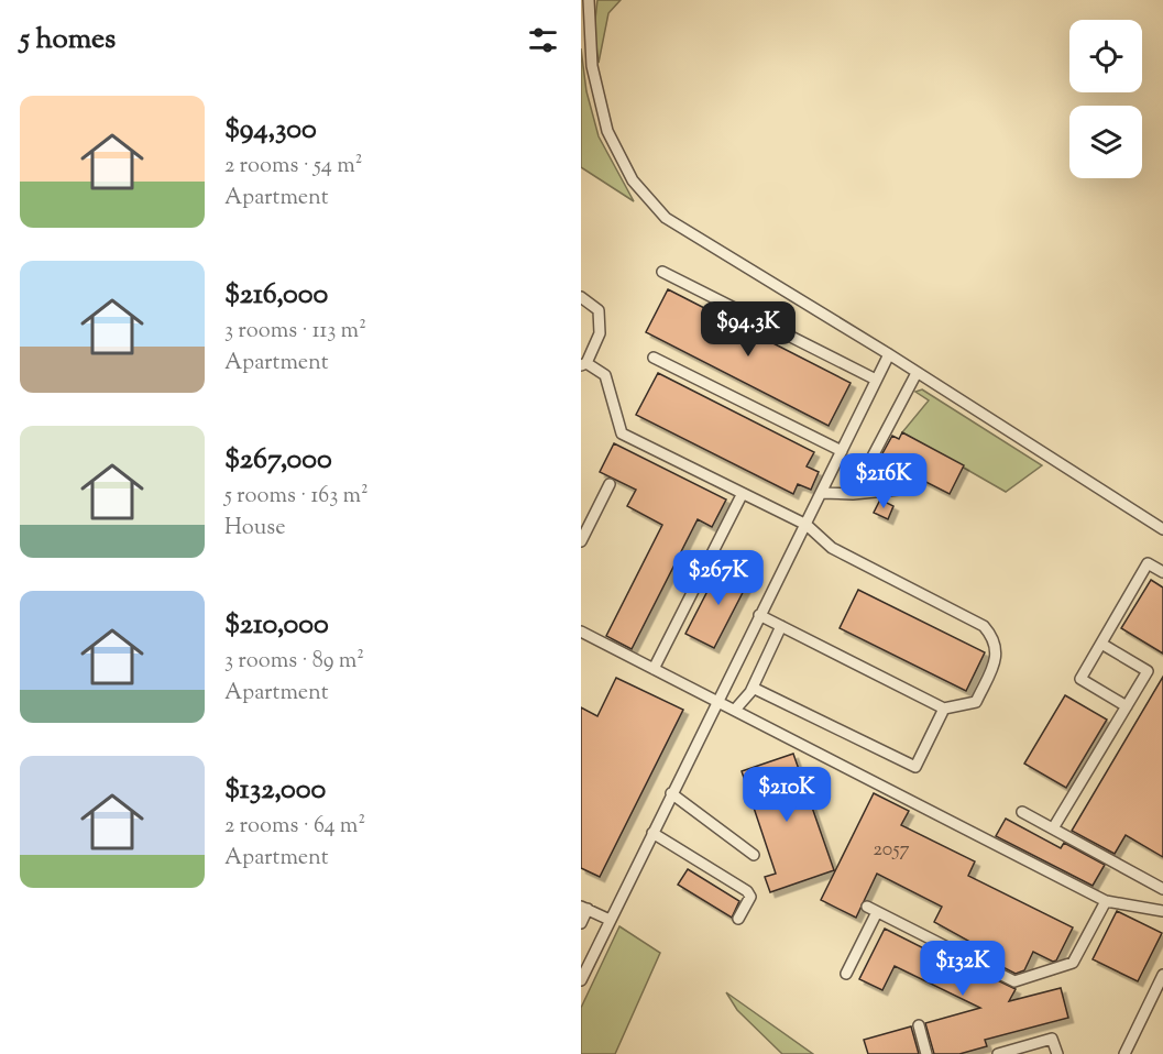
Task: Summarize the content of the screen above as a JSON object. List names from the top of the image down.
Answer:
{
  "house_numbers": ["2057"],
  "page": {
    "heading": "5 homes",
    "list": [
      {
        "name": "$94,300",
        "note": "2 rooms · 54 m² · Apartment"
      },
      {
        "name": "$216,000",
        "note": "3 rooms · 113 m² · Apartment"
      },
      {
        "name": "$267,000",
        "note": "5 rooms · 163 m² · House"
      },
      {
        "name": "$210,000",
        "note": "3 rooms · 89 m² · Apartment"
      },
      {
        "name": "$132,000",
        "note": "2 rooms · 64 m² · Apartment"
      }
    ],
    "price": [
      "$94.3K",
      "$216K",
      "$267K",
      "$210K",
      "$132K"
    ]
  }
}
